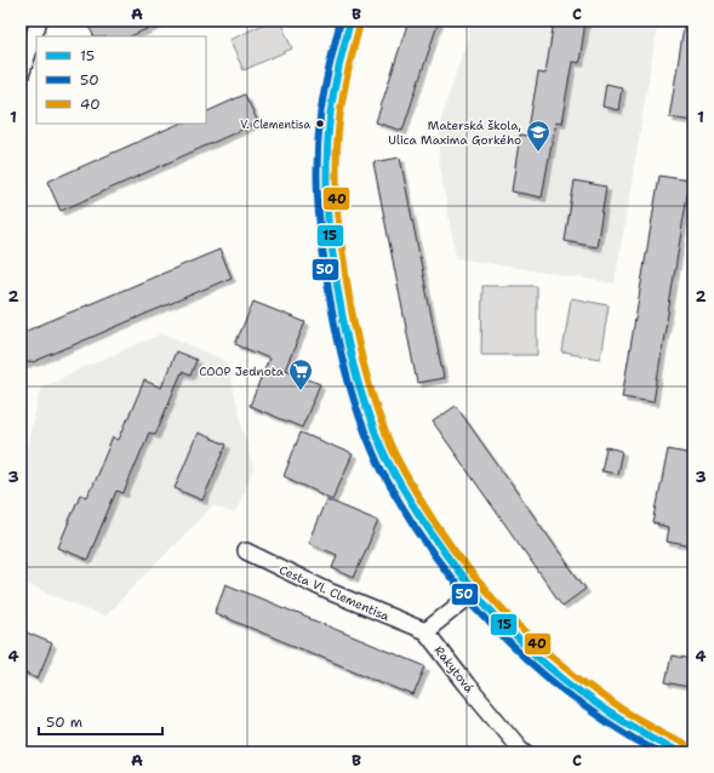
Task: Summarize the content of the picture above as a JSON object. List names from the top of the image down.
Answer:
{
  "streets": {
    "street": ["Cesta Vl. Clementisa", "Rakytová"]
  },
  "crossings": [
    ["Cesta Vl. Clementisa", "Rakytová"]
  ],
  "places": {
    "other": ["V. Clementisa"],
    "school or university": ["Materská škola, Ulica Maxima Gorkého"],
    "supermarket": ["COOP Jednota"]
  },
  "lines": ["transit line 15", "transit line 50", "transit line 40"],
  "legend": ["15", "50", "40"],
  "scale_bar": "50 m",
  "grid": {
    "columns": ["A", "B", "C"],
    "rows": [
      "1",
      "2",
      "3",
      "4"
    ]
  }
}
